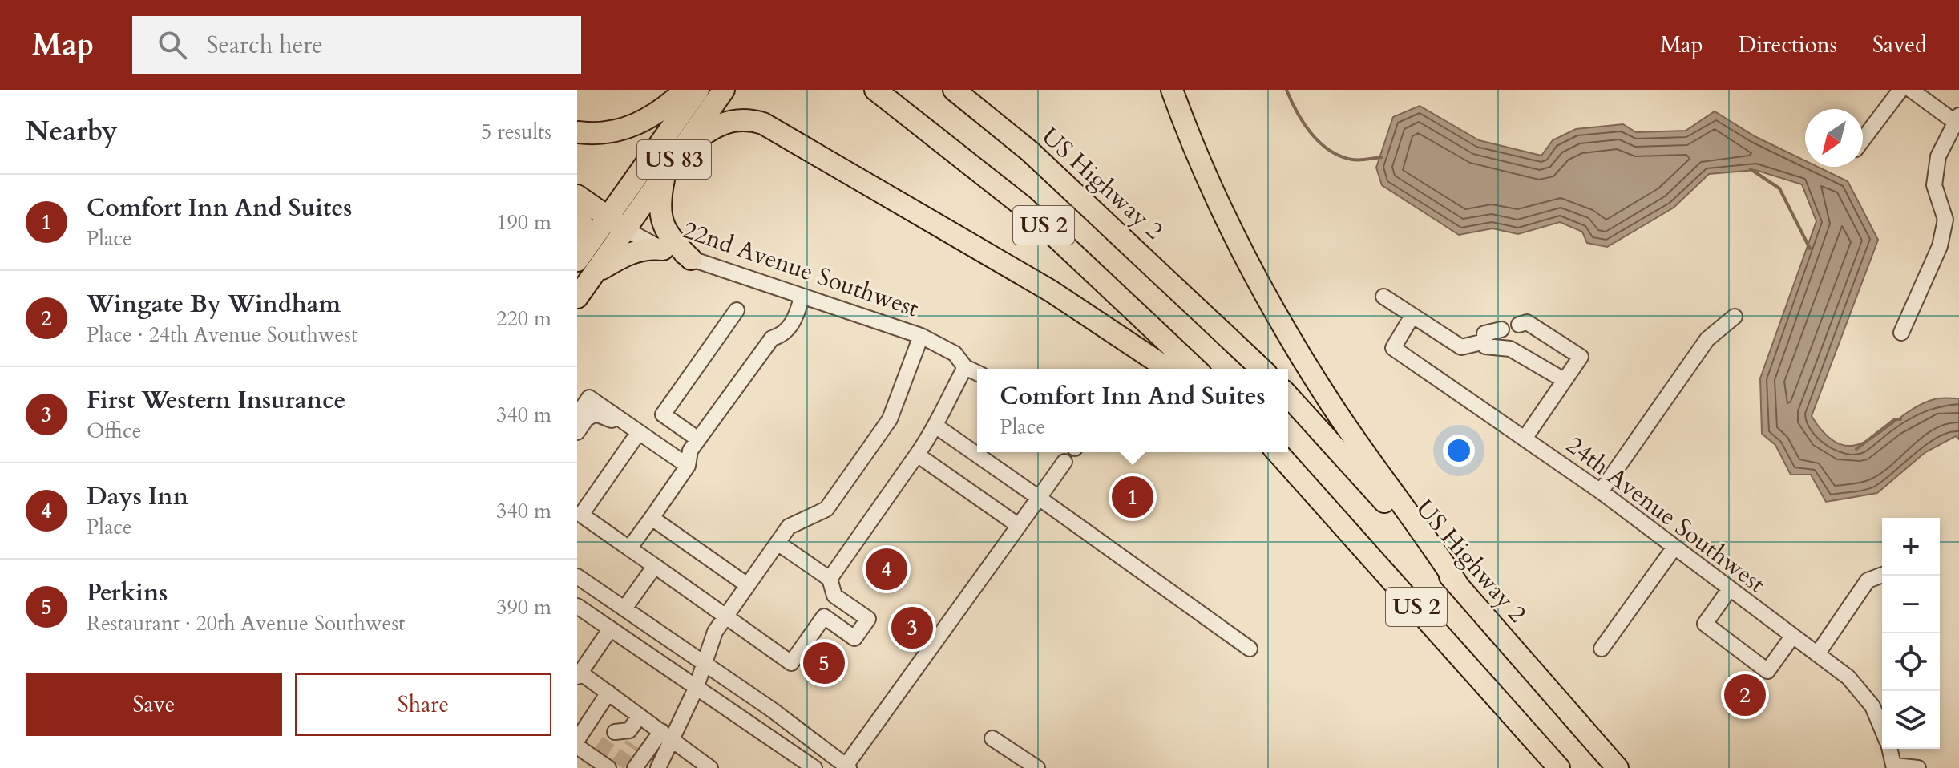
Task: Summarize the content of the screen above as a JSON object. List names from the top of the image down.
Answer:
{
  "streets": {
    "highway": [
      "US 83",
      "US Highway 2",
      "US 2",
      "22nd Avenue Southwest"
    ],
    "street": ["24th Avenue Southwest"]
  },
  "crossings": [
    ["US 83", "22nd Avenue Southwest"]
  ],
  "north": "bottom left",
  "page": {
    "header": "Map",
    "search": "Search here",
    "nav": ["Map", "Directions", "Saved"],
    "heading": ["Nearby", "5 results"],
    "list": [
      {
        "mark": "1",
        "name": "Comfort Inn And Suites",
        "note": "Place",
        "value": "190 m"
      },
      {
        "mark": "2",
        "name": "Wingate By Windham",
        "note": "Place · 24th Avenue Southwest",
        "value": "220 m"
      },
      {
        "mark": "3",
        "name": "First Western Insurance",
        "note": "Office",
        "value": "340 m"
      },
      {
        "mark": "4",
        "name": "Days Inn",
        "note": "Place",
        "value": "340 m"
      },
      {
        "mark": "5",
        "name": "Perkins",
        "note": "Restaurant · 20th Avenue Southwest",
        "value": "390 m"
      }
    ],
    "popup": ["Comfort Inn And Suites", "Place"],
    "pins": [
      "1",
      "4",
      "3",
      "5",
      "2"
    ],
    "map_buttons": ["+", "−"],
    "buttons": ["Save", "Share"]
  }
}
